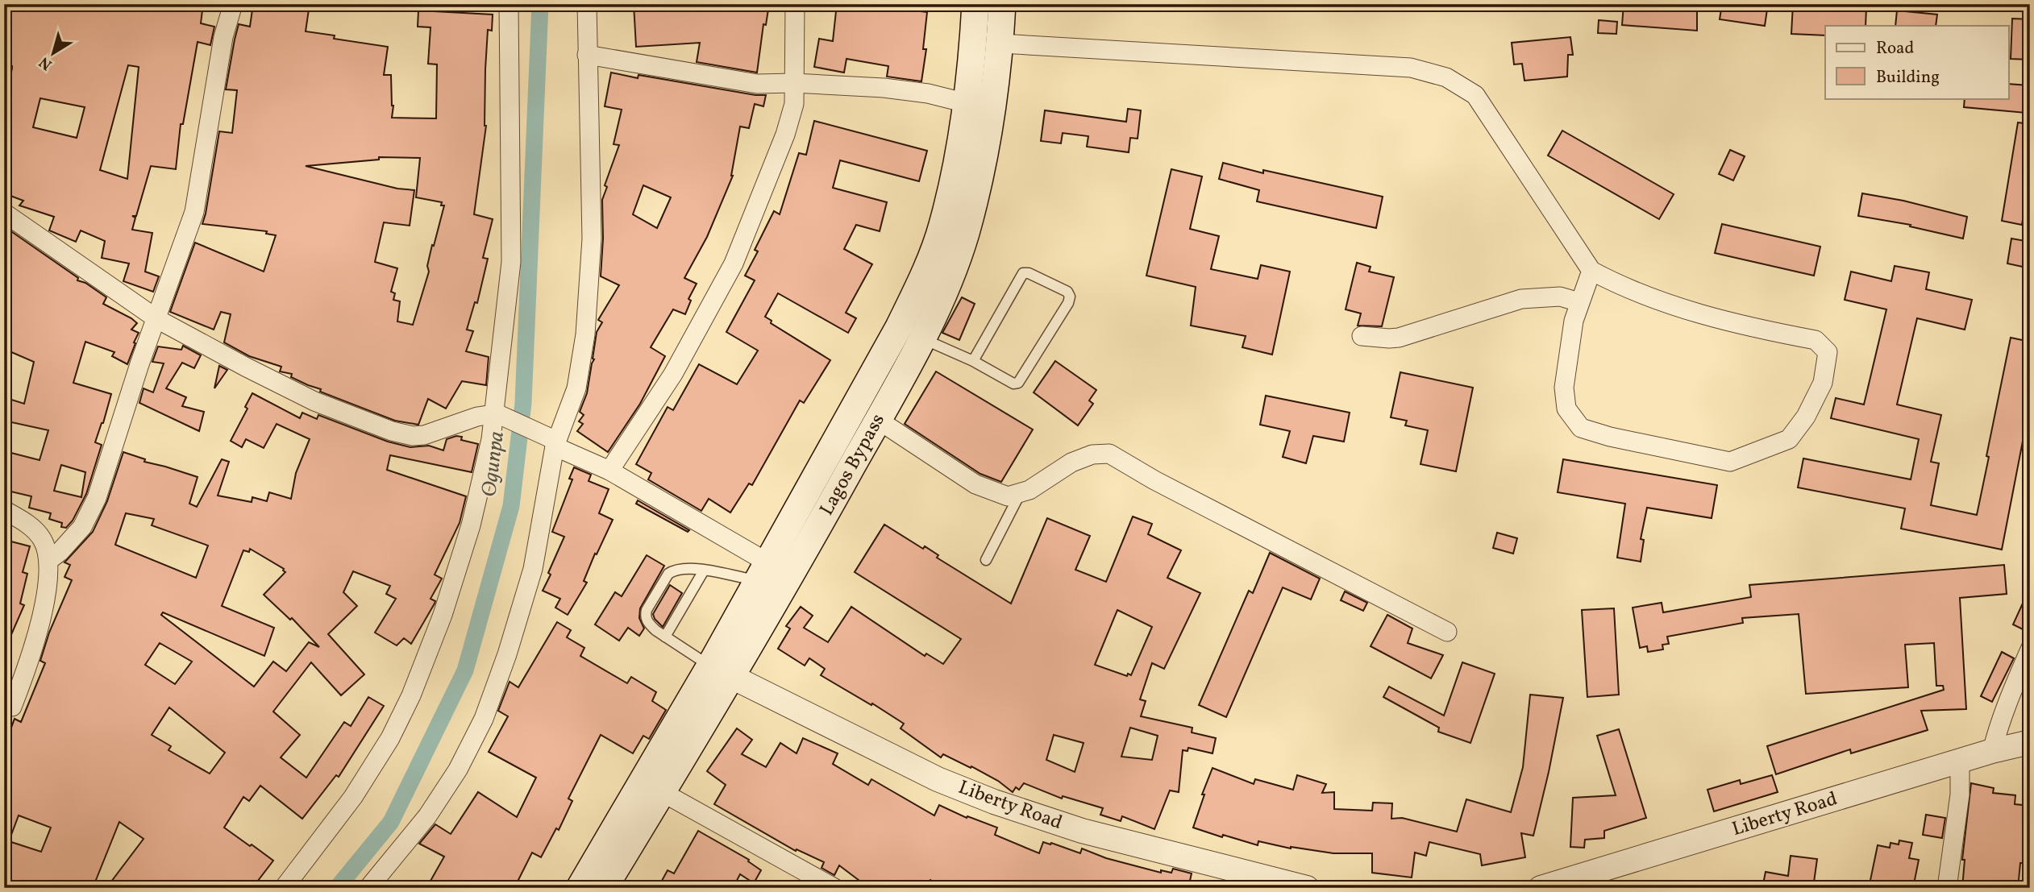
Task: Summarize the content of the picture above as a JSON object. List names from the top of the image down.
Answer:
{
  "streets": {
    "main road": ["Lagos Bypass"],
    "street": ["Liberty Road"]
  },
  "crossings": [
    ["Lagos Bypass", "Liberty Road"]
  ],
  "water": ["Ogunpa"],
  "legend": ["Road", "Building"],
  "north": "bottom left"
}
